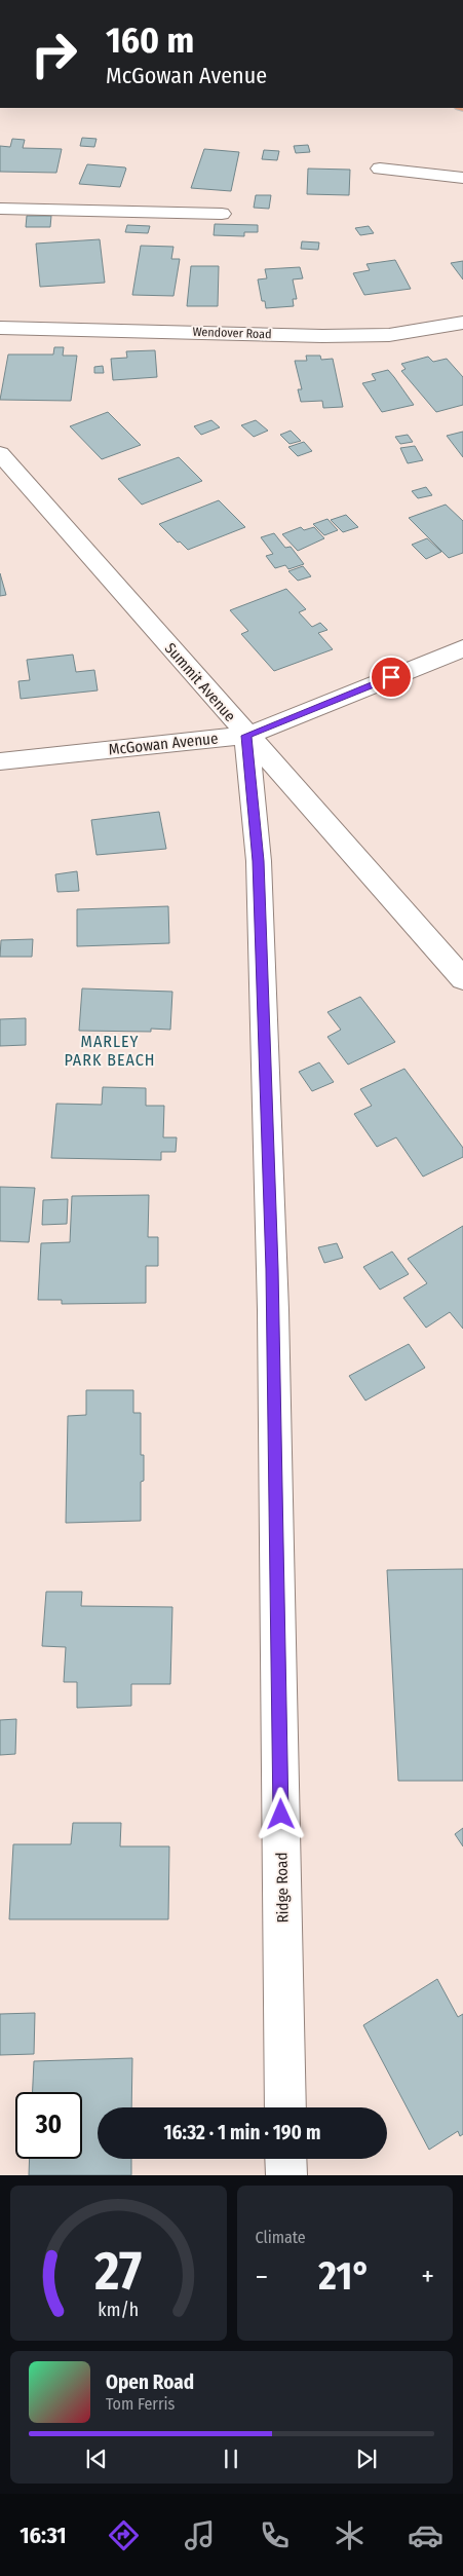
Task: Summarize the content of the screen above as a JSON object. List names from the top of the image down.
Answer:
{
  "streets": {
    "street": [
      "Wendover Road",
      "Summit Avenue",
      "McGowan Avenue",
      "Ridge Road"
    ]
  },
  "crossings": [
    ["Summit Avenue", "McGowan Avenue"],
    ["Summit Avenue", "Ridge Road"],
    ["McGowan Avenue", "Ridge Road"]
  ],
  "districts": ["MARLEY PARK BEACH"],
  "page": {
    "turn": ["160 m", "McGowan Avenue"],
    "limit": "30",
    "trip": "16:32 · 1 min · 190 m",
    "tile": "Climate",
    "heat": ["−", "21°", "+"],
    "song": ["Open Road", "Tom Ferris"],
    "tabs": "16:31",
    "gauge": ["27", "km/h"]
  }
}
